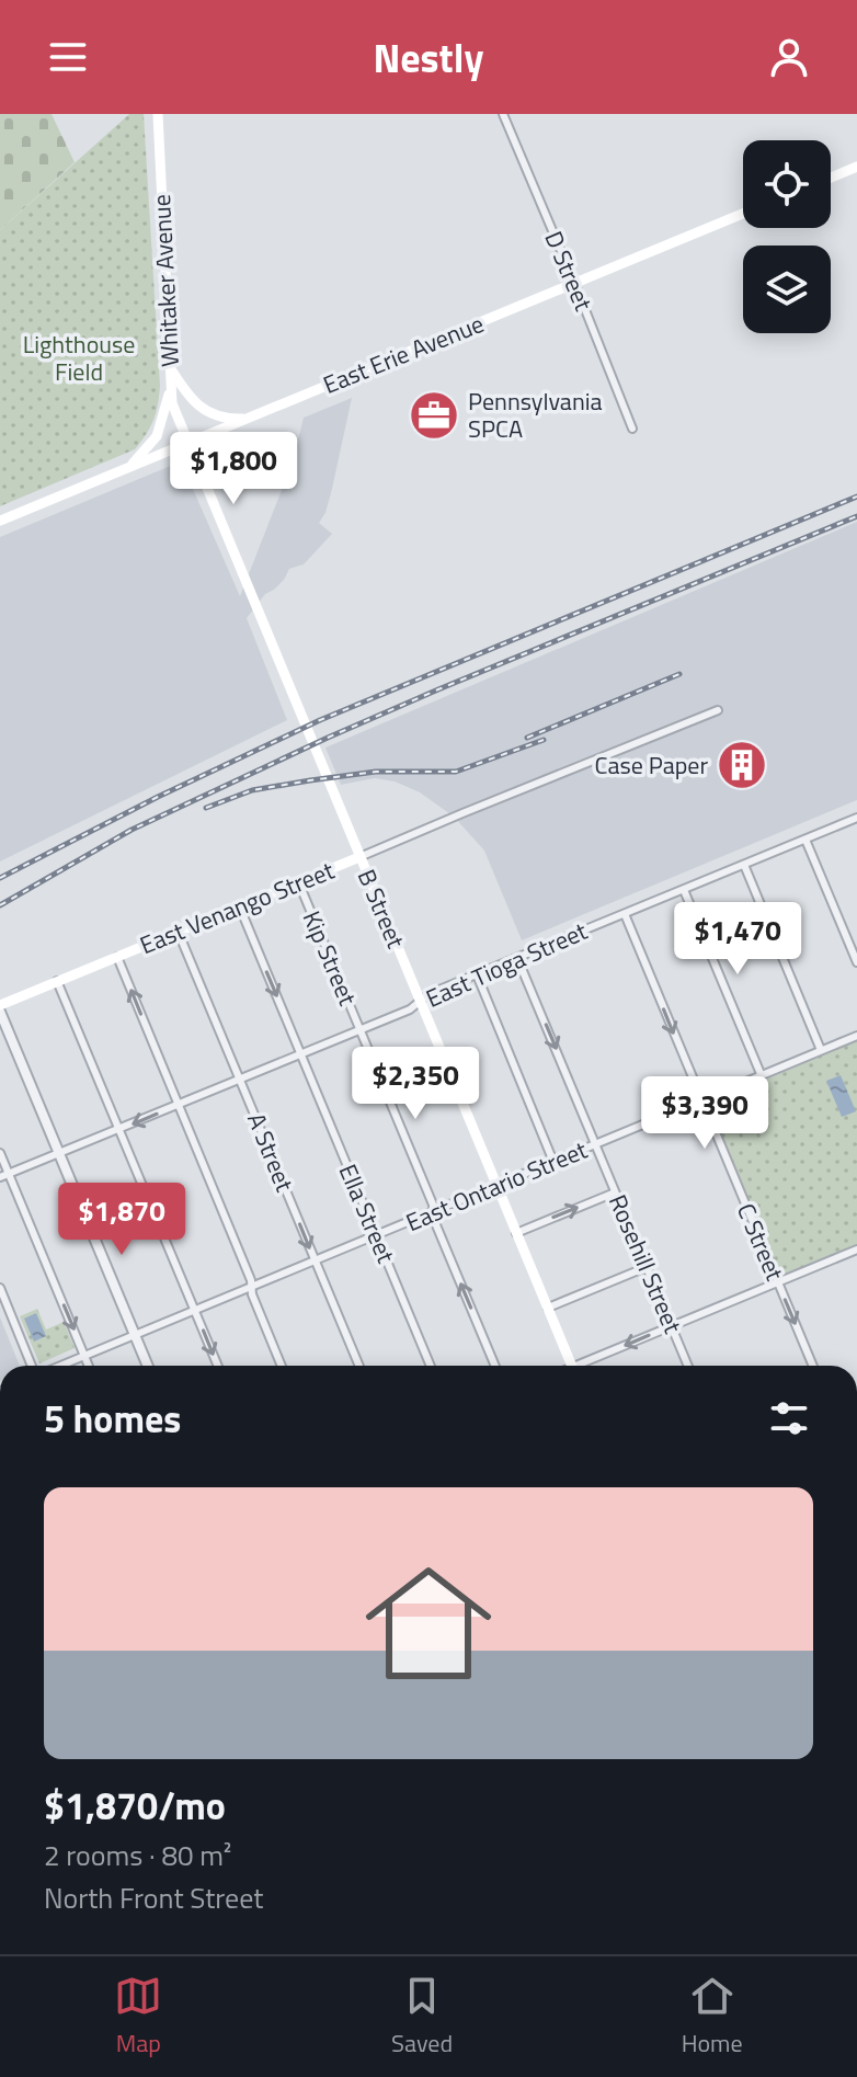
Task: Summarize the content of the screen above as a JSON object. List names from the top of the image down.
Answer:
{
  "streets": {
    "main road": [
      "Whitaker Avenue",
      "East Erie Avenue",
      "East Venango Street",
      "B Street"
    ],
    "street": [
      "D Street",
      "Kip Street",
      "East Tioga Street",
      "A Street",
      "East Ontario Street",
      "Ella Street",
      "C Street",
      "Rosehill Street"
    ]
  },
  "crossings": [
    ["D Street", "East Erie Avenue"],
    ["Whitaker Avenue", "East Erie Avenue"],
    ["Whitaker Avenue", "B Street"],
    ["East Erie Avenue", "B Street"],
    ["East Venango Street", "B Street"],
    ["East Venango Street", "Kip Street"],
    ["East Venango Street", "A Street"],
    ["East Venango Street", "Ella Street"],
    ["B Street", "East Tioga Street"],
    ["B Street", "East Ontario Street"],
    ["Kip Street", "East Tioga Street"],
    ["Kip Street", "East Ontario Street"],
    ["East Tioga Street", "A Street"],
    ["East Tioga Street", "Ella Street"],
    ["East Tioga Street", "C Street"],
    ["East Tioga Street", "Rosehill Street"],
    ["A Street", "East Ontario Street"],
    ["East Ontario Street", "Ella Street"],
    ["East Ontario Street", "C Street"],
    ["East Ontario Street", "Rosehill Street"]
  ],
  "one_way": ["A Street", "C Street"],
  "parks": ["Lighthouse Field"],
  "places": {
    "office": ["Pennsylvania SPCA"],
    "building": ["Case Paper"]
  },
  "page": {
    "header": "Nestly",
    "price": [
      "$1,800",
      "$1,470",
      "$2,350",
      "$3,390",
      "$1,870"
    ],
    "heading": "5 homes",
    "list": [
      {
        "name": "$1,870/mo",
        "note": "2 rooms · 80 m² · North Front Street"
      }
    ],
    "tabs": ["Map", "Saved", "Home"]
  }
}
